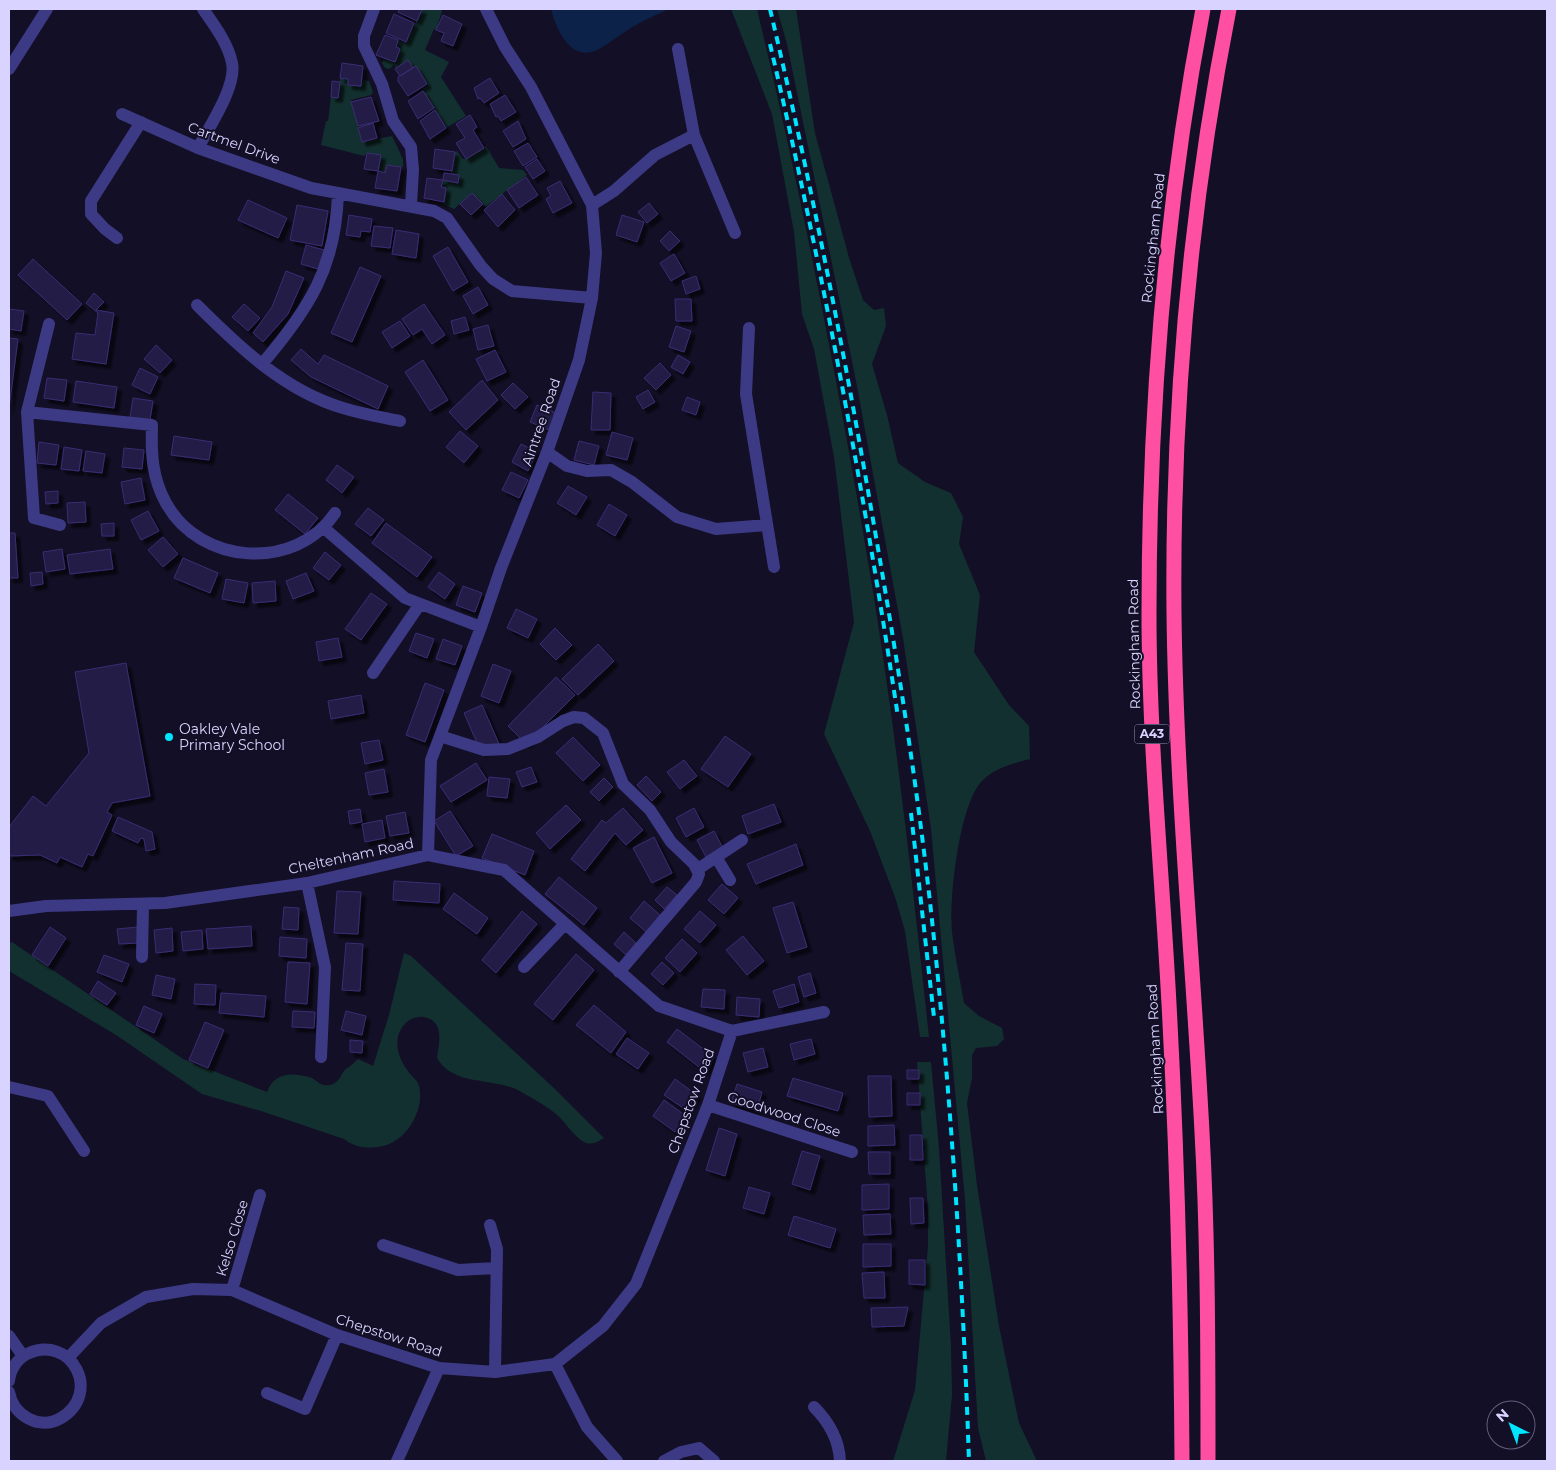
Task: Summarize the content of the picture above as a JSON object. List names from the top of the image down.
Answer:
{
  "streets": {
    "highway": ["Rockingham Road", "A43"],
    "street": [
      "Cartmel Drive",
      "Aintree Road",
      "Cheltenham Road",
      "Chepstow Road",
      "Goodwood Close",
      "Kelso Close"
    ]
  },
  "crossings": [
    ["Cartmel Drive", "Aintree Road"],
    ["Aintree Road", "Cheltenham Road"],
    ["Cheltenham Road", "Chepstow Road"],
    ["Chepstow Road", "Goodwood Close"],
    ["Chepstow Road", "Kelso Close"]
  ],
  "places": ["Oakley Vale Primary School"],
  "north": "top left"
}
